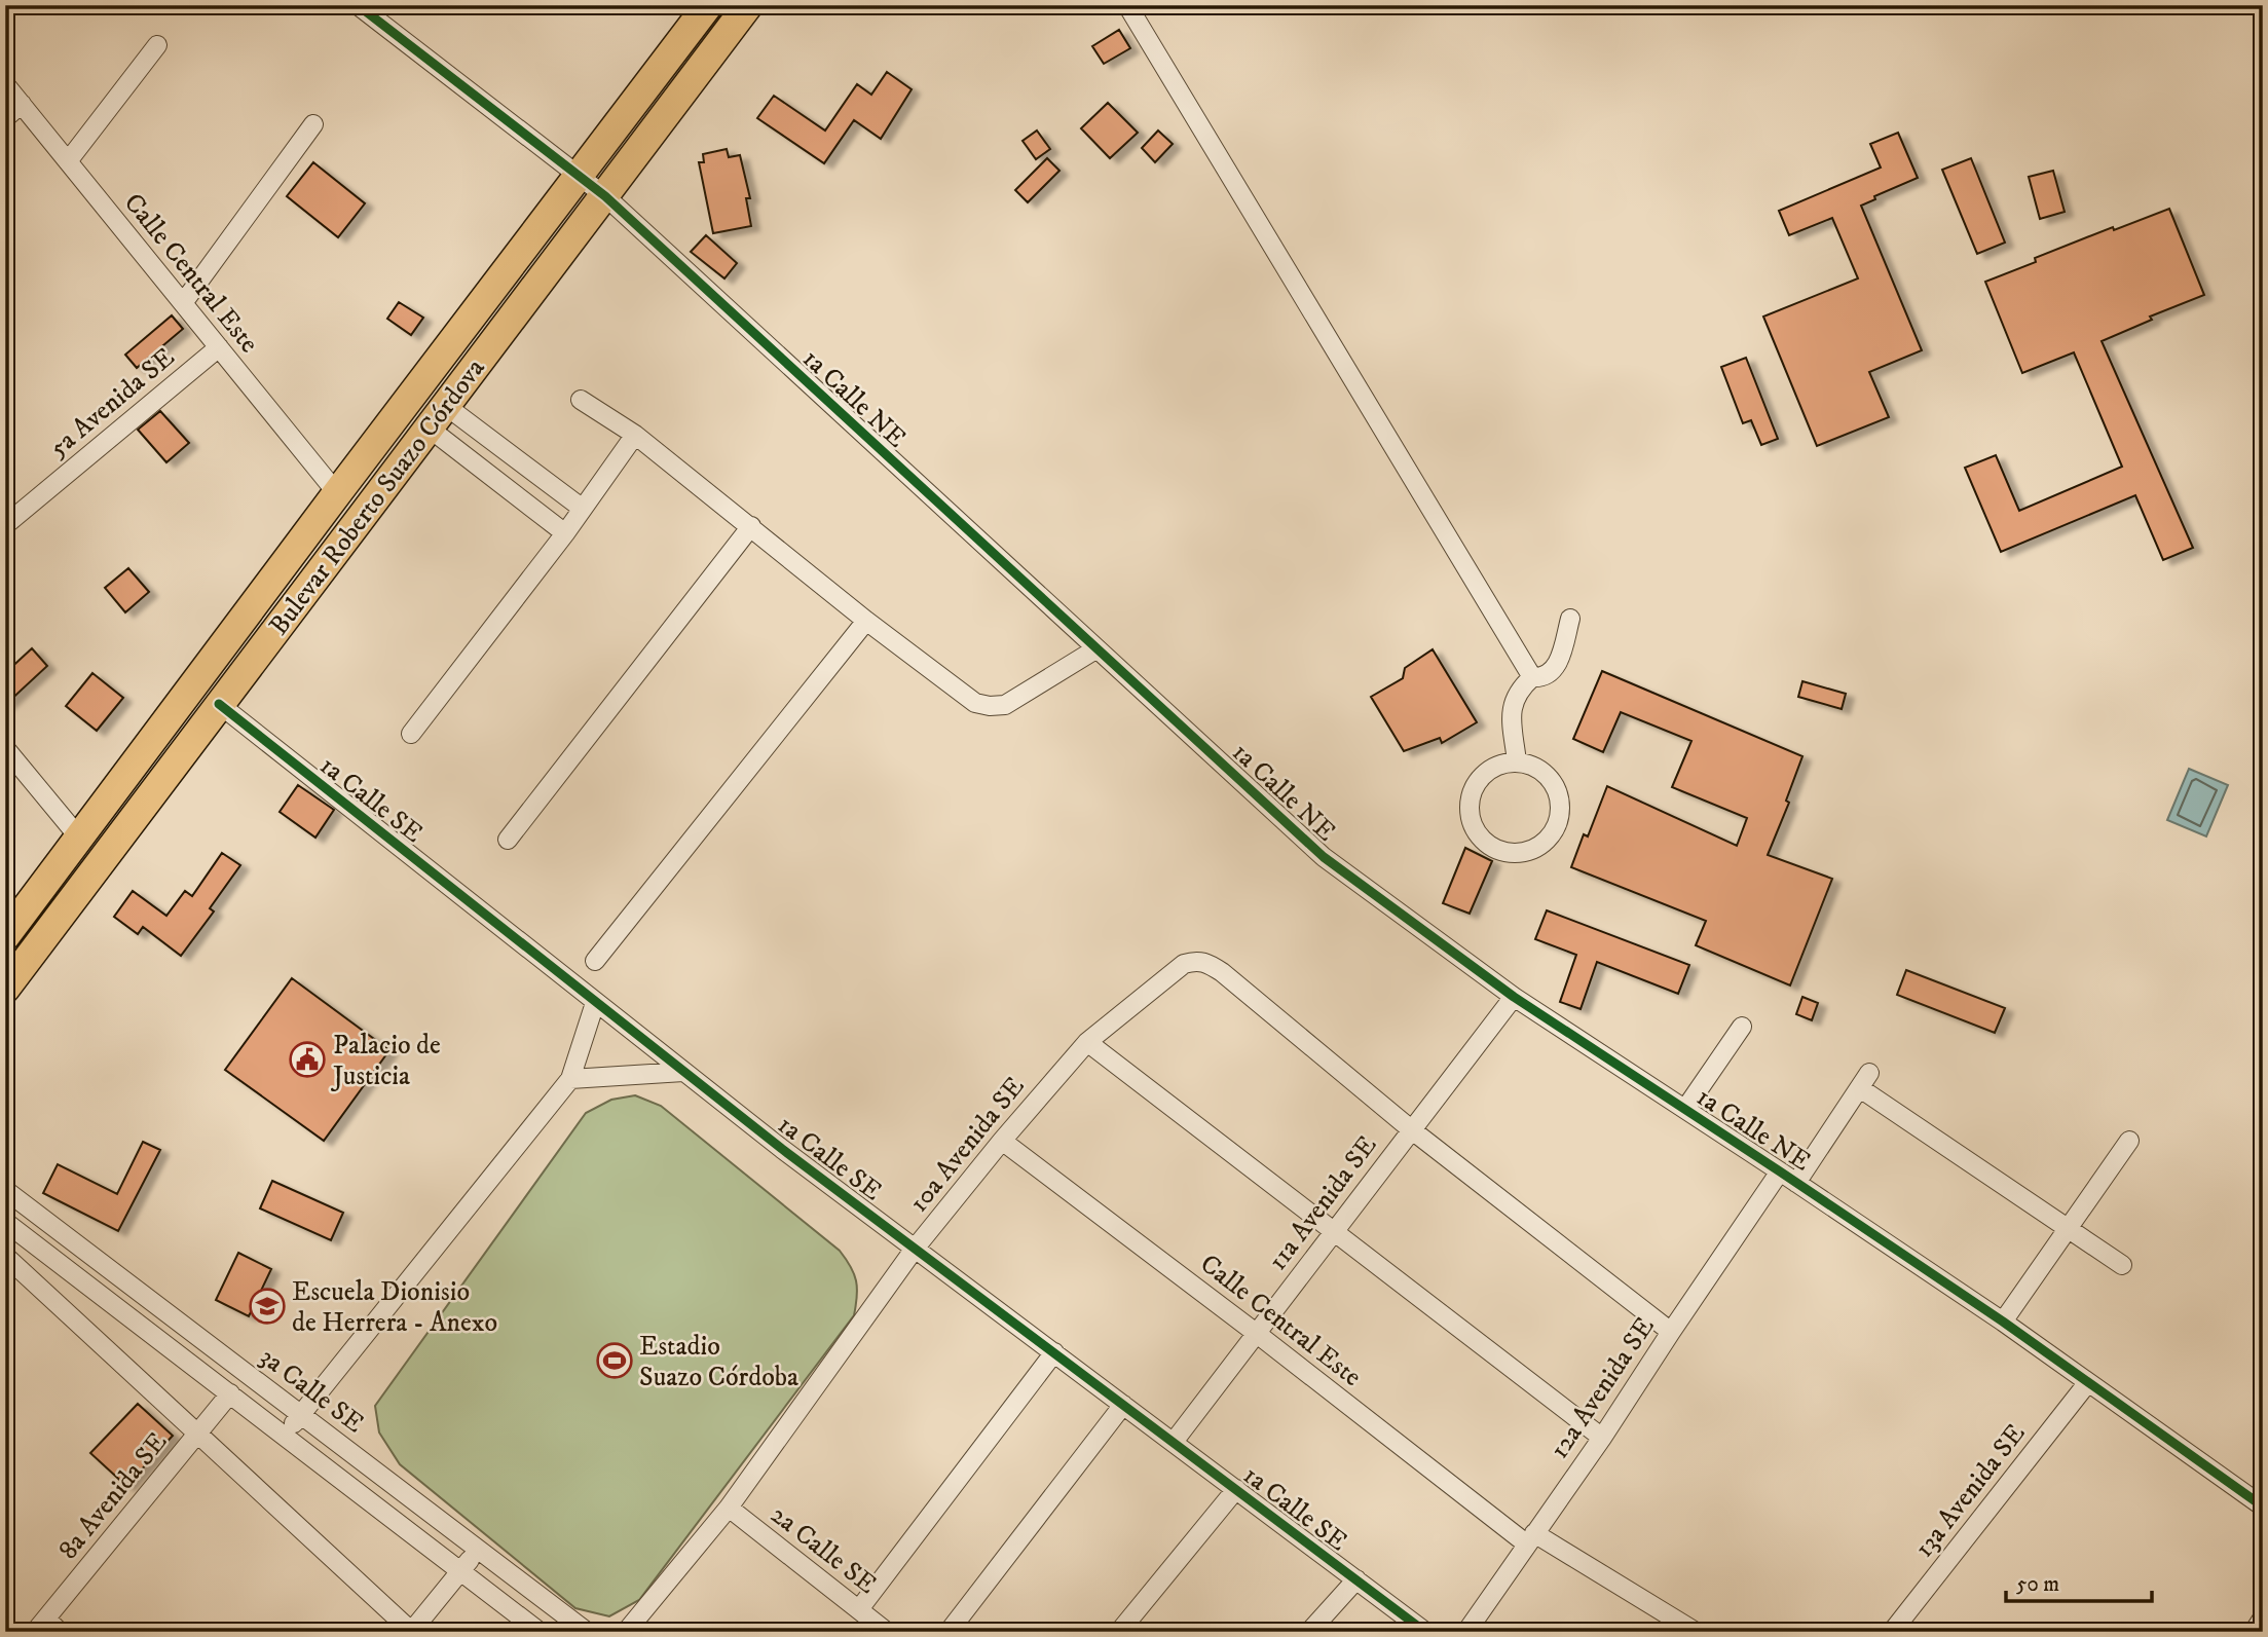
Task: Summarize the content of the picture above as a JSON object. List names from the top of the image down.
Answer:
{
  "streets": {
    "main road": ["Bulevar Roberto Suazo Córdova"],
    "street": [
      "Calle Central Este",
      "1a Calle NE",
      "5a Avenida SE",
      "1a Calle SE",
      "10a Avenida SE",
      "11a Avenida SE",
      "12a Avenida SE",
      "3a Calle SE",
      "13a Avenida SE",
      "8a Avenida SE",
      "2a Calle SE"
    ]
  },
  "crossings": [
    ["Calle Central Este", "5a Avenida SE"],
    ["Calle Central Este", "Bulevar Roberto Suazo Córdova"],
    ["Calle Central Este", "10a Avenida SE"],
    ["Calle Central Este", "11a Avenida SE"],
    ["Calle Central Este", "12a Avenida SE"],
    ["1a Calle NE", "Bulevar Roberto Suazo Córdova"],
    ["1a Calle NE", "11a Avenida SE"],
    ["1a Calle NE", "12a Avenida SE"],
    ["1a Calle NE", "13a Avenida SE"],
    ["Bulevar Roberto Suazo Córdova", "1a Calle SE"],
    ["1a Calle SE", "10a Avenida SE"],
    ["1a Calle SE", "11a Avenida SE"],
    ["10a Avenida SE", "11a Avenida SE"],
    ["10a Avenida SE", "2a Calle SE"],
    ["3a Calle SE", "8a Avenida SE"]
  ],
  "places": {
    "public building": ["Palacio de Justicia"],
    "school or university": ["Escuela Dionisio de Herrera - Anexo"],
    "sports": ["Estadio Suazo Córdoba"]
  },
  "scale_bar": "50 m"
}
